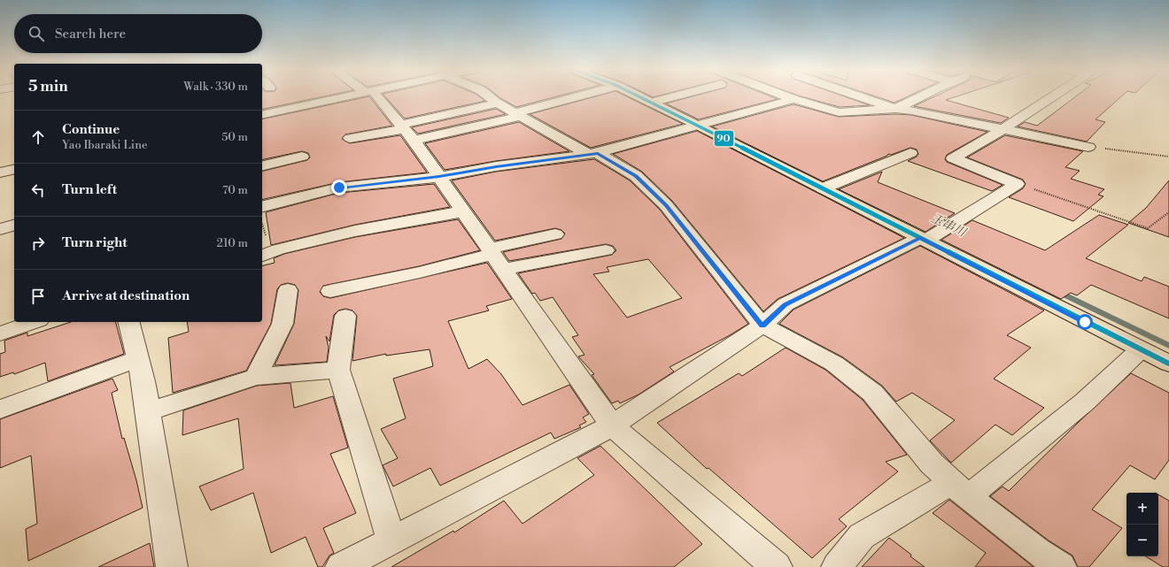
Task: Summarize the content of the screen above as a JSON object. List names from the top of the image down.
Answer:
{
  "water": ["玉串川"],
  "lines": ["transit line 90"],
  "page": {
    "search": "Search here",
    "heading": ["5 min", "Walk · 330 m"],
    "list": [
      ["Continue", "Yao Ibaraki Line", "50 m"],
      ["Turn left", "70 m"],
      ["Turn right", "210 m"],
      "Arrive at destination"
    ],
    "map_buttons": ["+", "−"]
  }
}
